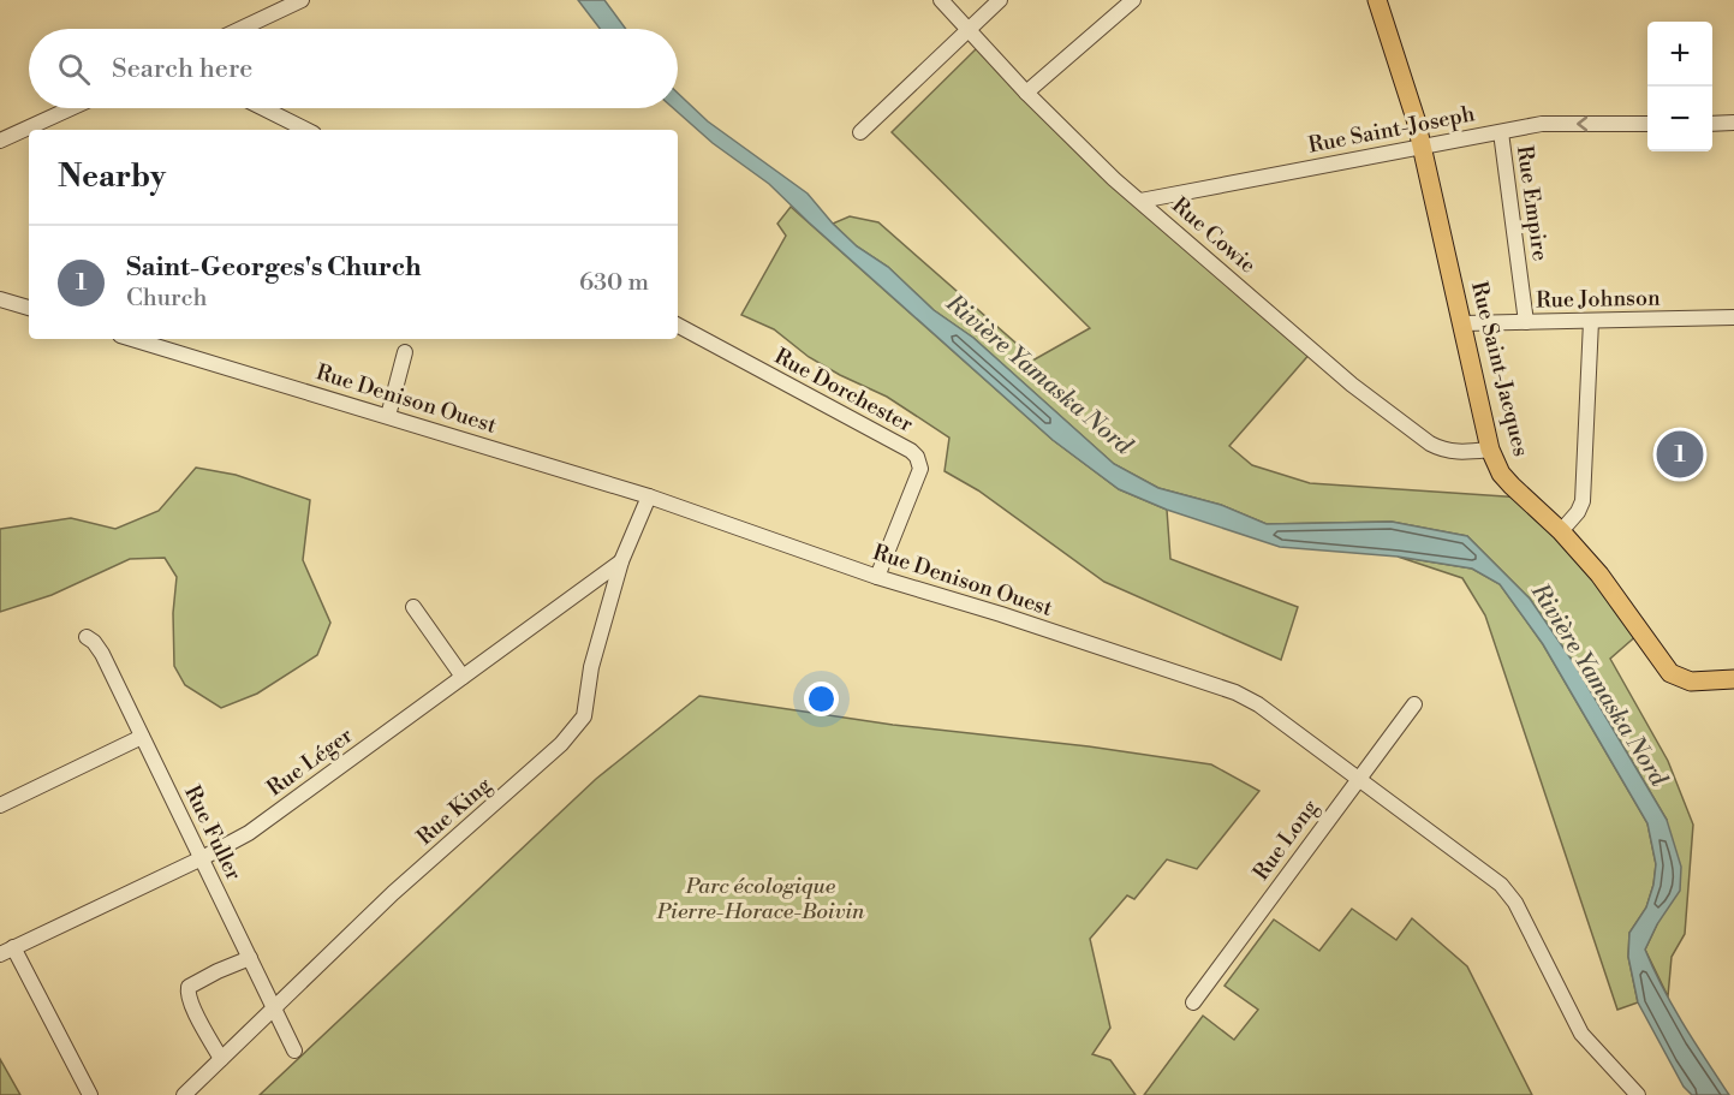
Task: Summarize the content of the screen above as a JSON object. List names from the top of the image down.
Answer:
{
  "streets": {
    "main road": ["Rue Saint-Jacques"],
    "street": [
      "Rue Saint-Joseph",
      "Rue Empire",
      "Rue Cowie",
      "Rue Johnson",
      "Rue Dorchester",
      "Rue Denison Ouest",
      "Rue Léger",
      "Rue King",
      "Rue Fuller",
      "Rue Long"
    ]
  },
  "crossings": [
    ["Rue Saint-Joseph", "Rue Empire"],
    ["Rue Saint-Joseph", "Rue Cowie"],
    ["Rue Saint-Joseph", "Rue Saint-Jacques"],
    ["Rue Empire", "Rue Johnson"],
    ["Rue Cowie", "Rue Saint-Jacques"],
    ["Rue Johnson", "Rue Saint-Jacques"],
    ["Rue Dorchester", "Rue Denison Ouest"],
    ["Rue Denison Ouest", "Rue King"],
    ["Rue Denison Ouest", "Rue Long"],
    ["Rue Léger", "Rue King"],
    ["Rue Léger", "Rue Fuller"],
    ["Rue King", "Rue Fuller"]
  ],
  "water": ["Rivière Yamaska Nord"],
  "parks": ["Parc écologique Pierre-Horace-Boivin"],
  "page": {
    "map_buttons": ["+", "−"],
    "search": "Search here",
    "heading": "Nearby",
    "list": [
      {
        "mark": "1",
        "name": "Saint-Georges's Church",
        "note": "Church",
        "value": "630 m"
      }
    ],
    "pins": "1"
  }
}
